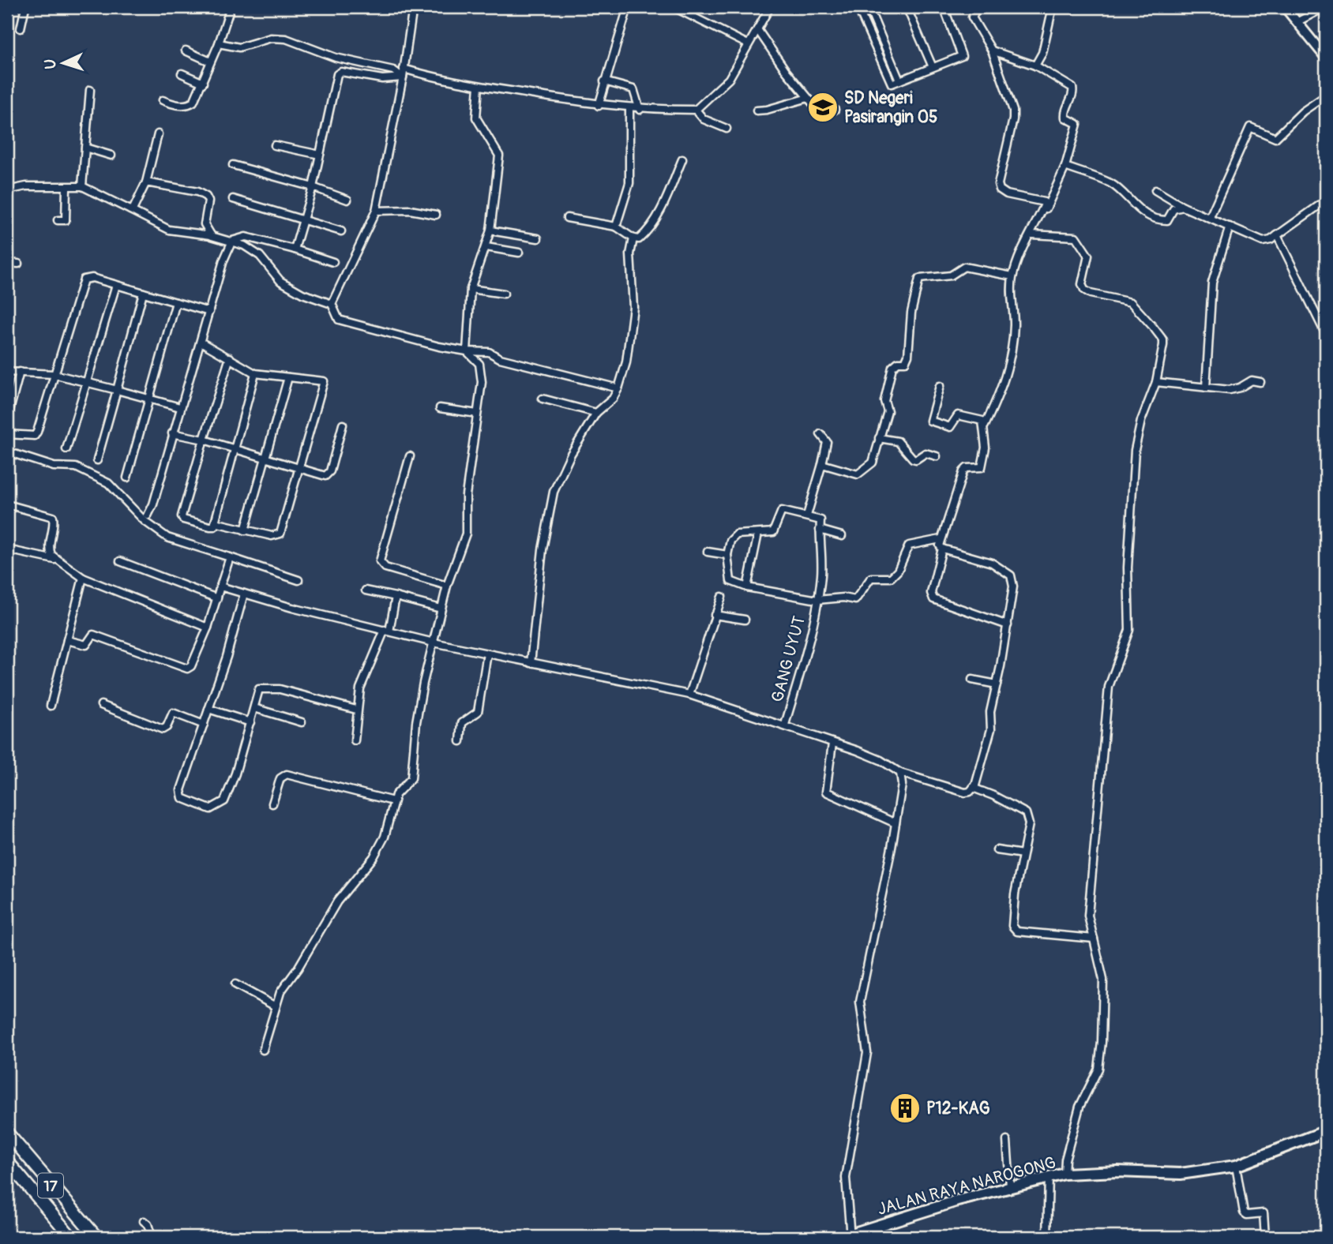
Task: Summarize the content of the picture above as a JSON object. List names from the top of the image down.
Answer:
{
  "streets": {
    "highway": ["17"],
    "main road": ["JALAN RAYA NAROGONG"],
    "street": ["GANG UYUT"]
  },
  "places": {
    "school or university": ["SD Negeri Pasirangin 05"],
    "building": ["P12-KAG"]
  },
  "north": "left"
}
